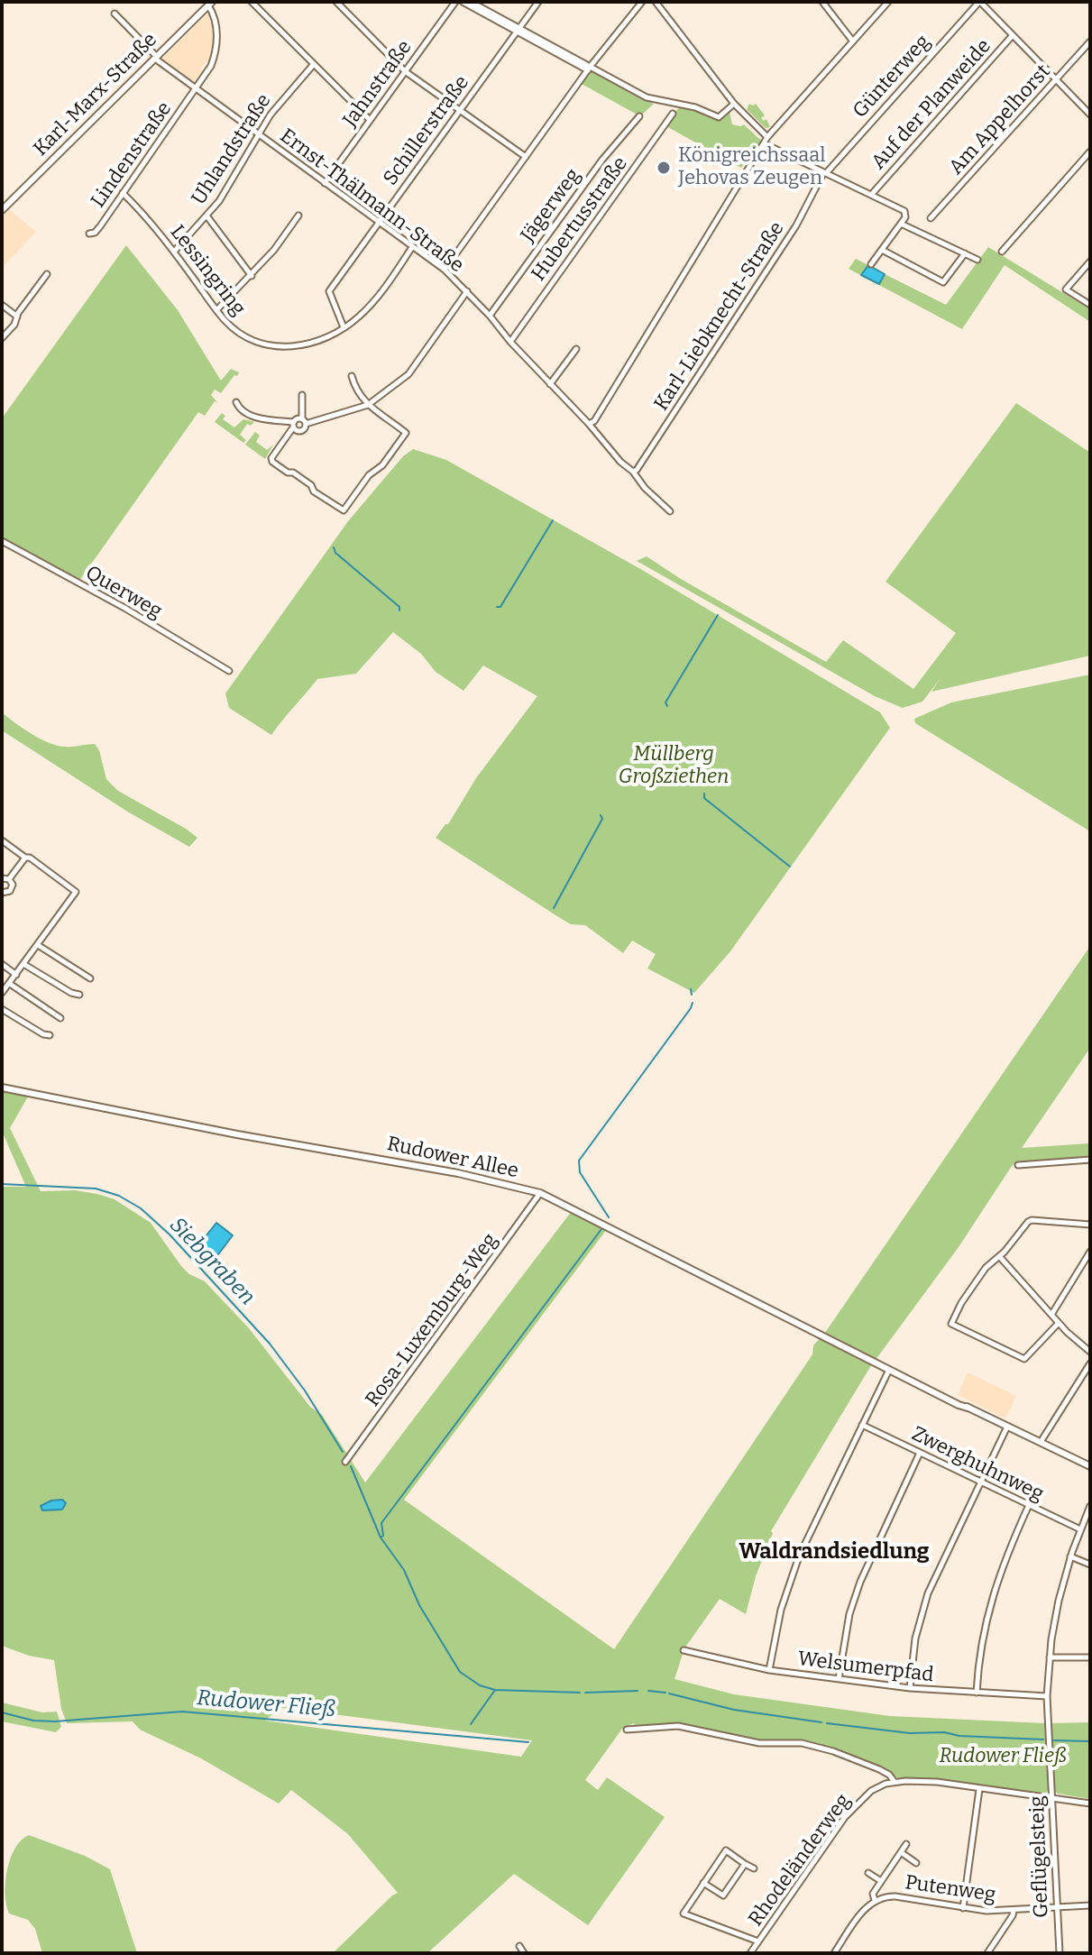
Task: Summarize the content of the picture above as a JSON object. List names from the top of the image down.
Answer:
{
  "streets": {
    "street": [
      "Günterweg",
      "Jahnstraße",
      "Karl-Marx-Straße",
      "Auf der Planweide",
      "Am Appelhorst",
      "Schillerstraße",
      "Uhlandstraße",
      "Lindenstraße",
      "Ernst-Thälmann-Straße",
      "Jägerweg",
      "Hubertusstraße",
      "Lessingring",
      "Karl-Liebknecht-Straße",
      "Querweg",
      "Rudower Allee",
      "Rosa-Luxemburg-Weg",
      "Zwerghuhnweg",
      "Welsumerpfad",
      "Geflügelsteig",
      "Rhodeländerweg",
      "Putenweg"
    ]
  },
  "crossings": [
    ["Günterweg", "Karl-Liebknecht-Straße"],
    ["Jahnstraße", "Ernst-Thälmann-Straße"],
    ["Karl-Marx-Straße", "Lindenstraße"],
    ["Karl-Marx-Straße", "Ernst-Thälmann-Straße"],
    ["Schillerstraße", "Ernst-Thälmann-Straße"],
    ["Schillerstraße", "Lessingring"],
    ["Uhlandstraße", "Ernst-Thälmann-Straße"],
    ["Uhlandstraße", "Lessingring"],
    ["Lindenstraße", "Ernst-Thälmann-Straße"],
    ["Lindenstraße", "Lessingring"],
    ["Ernst-Thälmann-Straße", "Jägerweg"],
    ["Ernst-Thälmann-Straße", "Hubertusstraße"],
    ["Ernst-Thälmann-Straße", "Lessingring"],
    ["Ernst-Thälmann-Straße", "Karl-Liebknecht-Straße"],
    ["Rudower Allee", "Rosa-Luxemburg-Weg"],
    ["Zwerghuhnweg", "Geflügelsteig"],
    ["Welsumerpfad", "Geflügelsteig"],
    ["Geflügelsteig", "Rhodeländerweg"],
    ["Geflügelsteig", "Putenweg"]
  ],
  "districts": ["Waldrandsiedlung"],
  "water": ["Siebgraben", "Rudower Fließ"],
  "parks": ["Müllberg Großziethen", "Rudower Fließ"],
  "places": ["Königreichssaal Jehovas Zeugen"]
}
